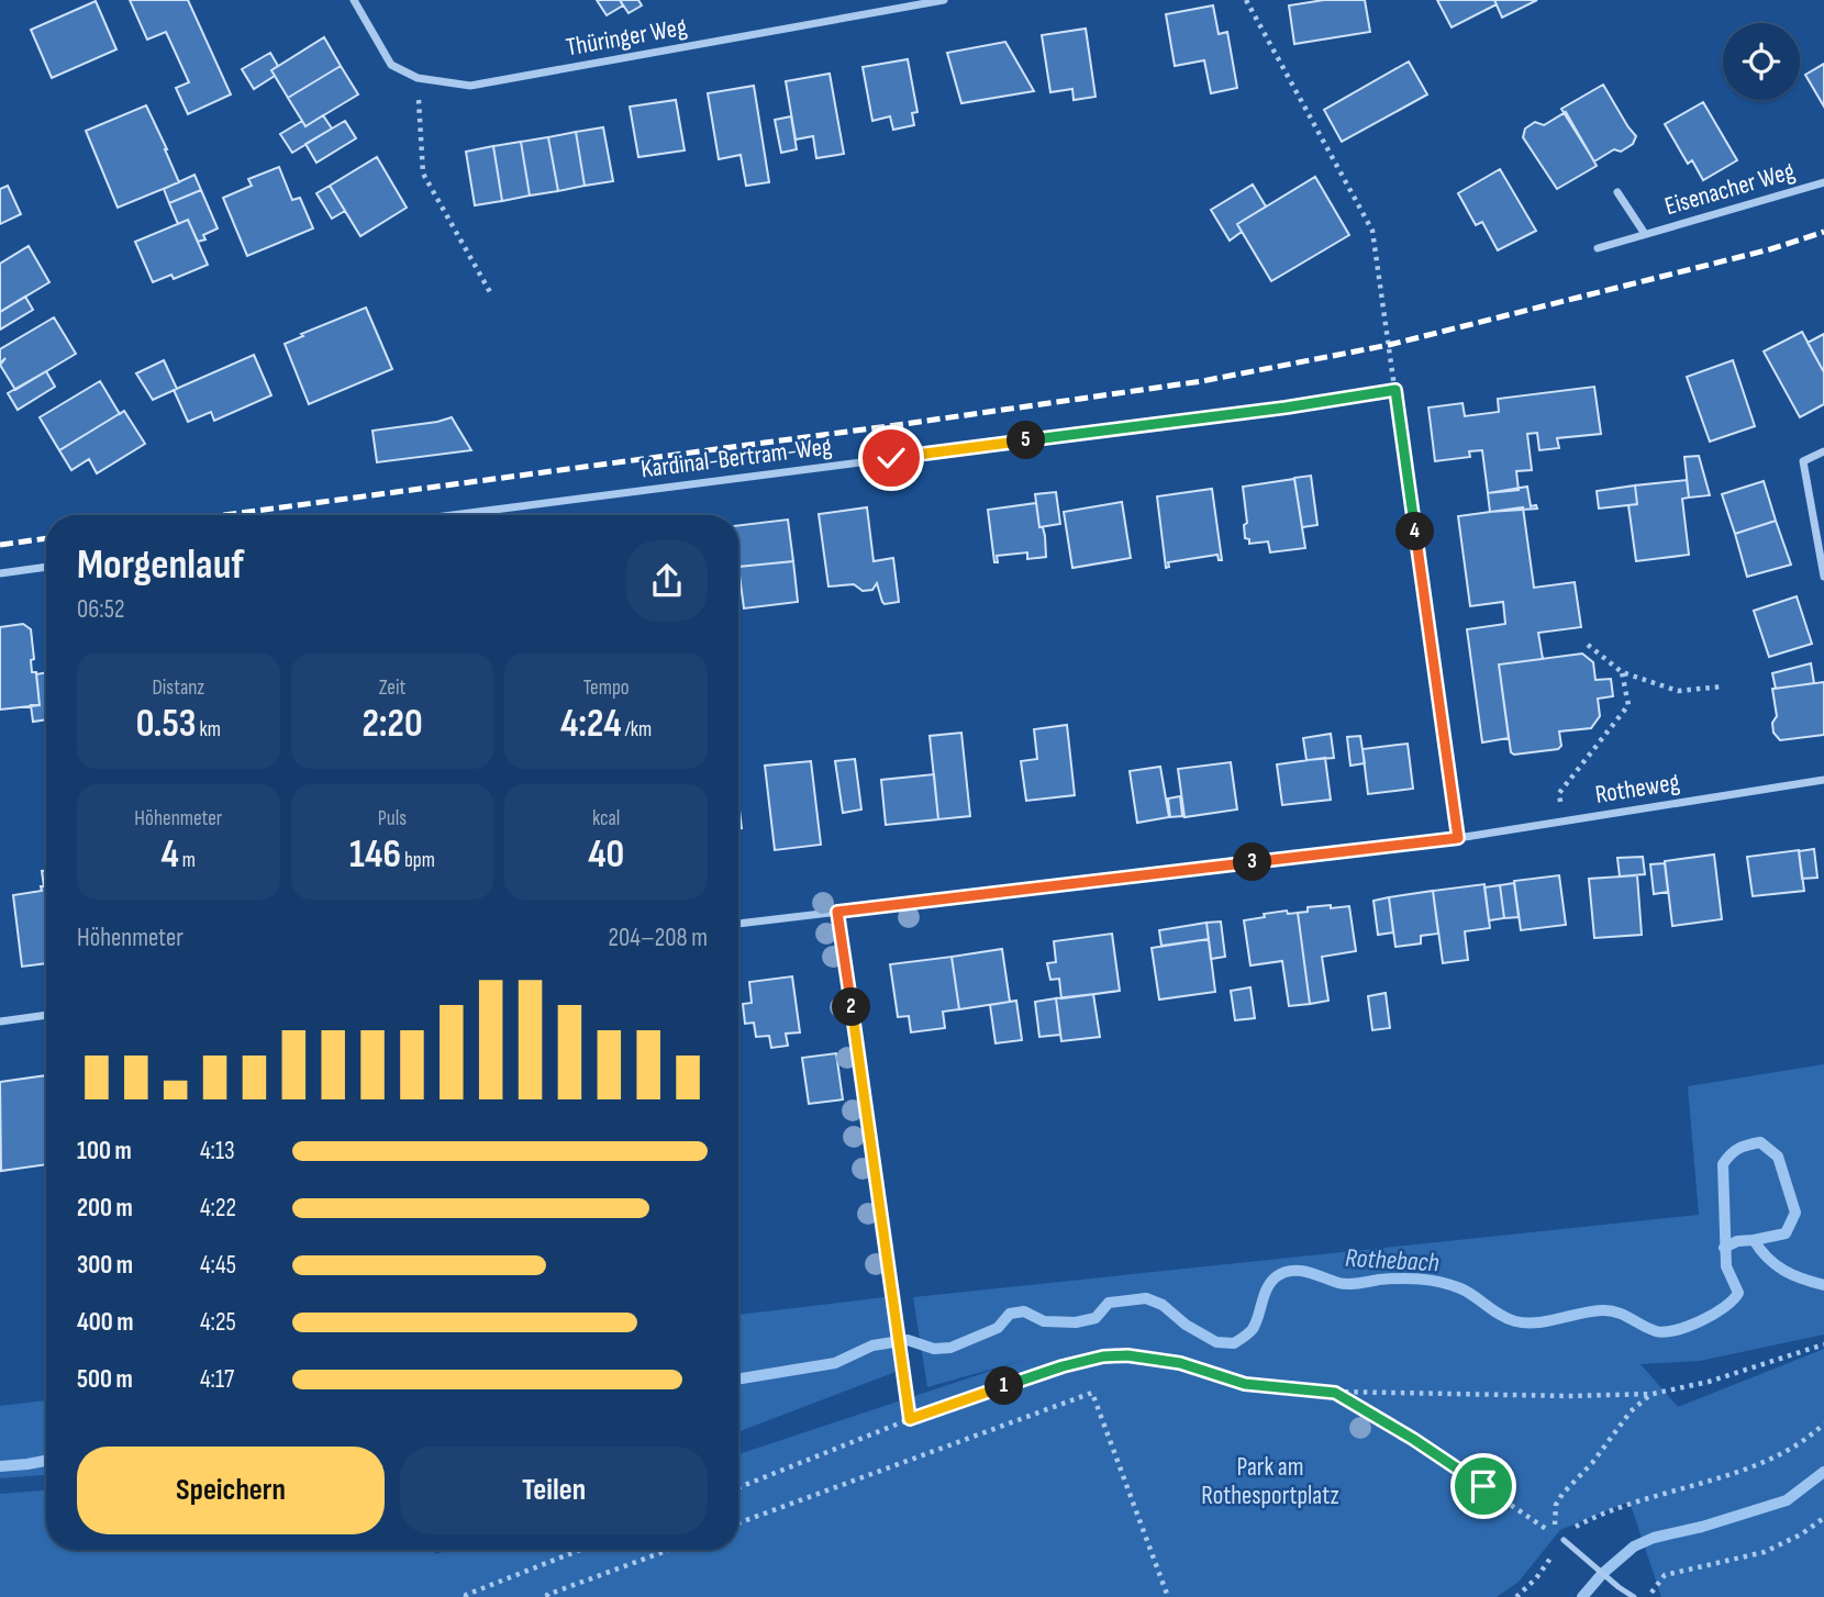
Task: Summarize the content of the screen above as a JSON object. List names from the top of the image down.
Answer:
{
  "streets": {
    "street": [
      "Thüringer Weg",
      "Eisenacher Weg",
      "Kardinal-Bertram-Weg",
      "Rotheweg"
    ]
  },
  "water": ["Rothebach"],
  "parks": ["Park am Rothesportplatz"],
  "page": {
    "pins": [
      "5",
      "4",
      "3",
      "2",
      "1"
    ],
    "heading": ["Morgenlauf", "06:52"],
    "stats": [
      ["Distanz", "0.53 km"],
      ["Zeit", "2:20"],
      ["Tempo", "4:24 /km"],
      ["Höhenmeter", "4 m"],
      ["Puls", "146 bpm"],
      ["kcal", "40"]
    ],
    "chart": ["Höhenmeter", "204–208 m"],
    "list": [
      {
        "name": "100 m",
        "note": "4:13"
      },
      {
        "name": "200 m",
        "note": "4:22"
      },
      {
        "name": "300 m",
        "note": "4:45"
      },
      {
        "name": "400 m",
        "note": "4:25"
      },
      {
        "name": "500 m",
        "note": "4:17"
      }
    ],
    "buttons": ["Speichern", "Teilen"]
  }
}
